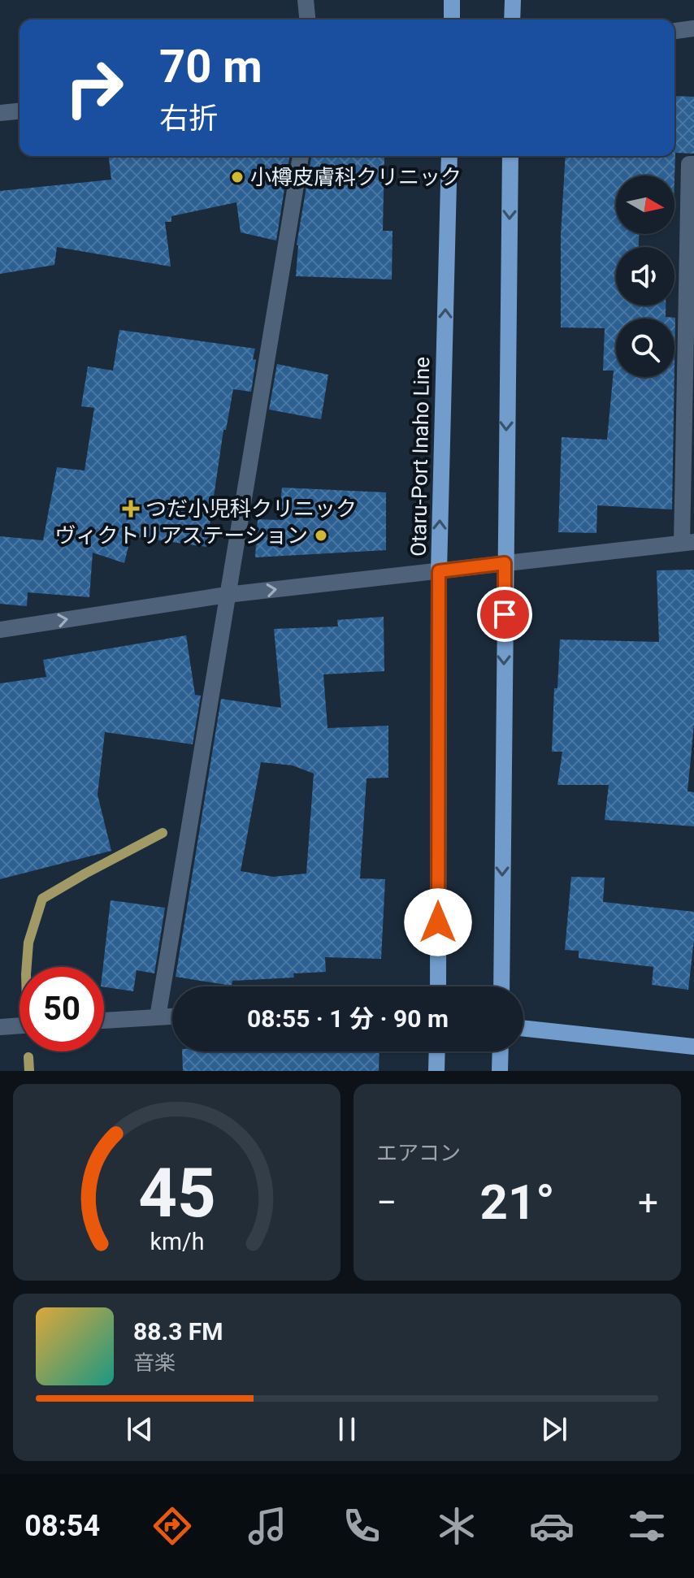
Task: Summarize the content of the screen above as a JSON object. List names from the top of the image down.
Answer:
{
  "streets": {
    "main road": ["Otaru-Port Inaho Line"]
  },
  "places": {
    "other": ["小樽皮膚科クリニック", "ヴィクトリアステーション"],
    "health": ["つだ小児科クリニック"]
  },
  "north": "right",
  "page": {
    "turn": ["70 m", "右折"],
    "limit": "50",
    "trip": "08:55 · 1 分 · 90 m",
    "tile": "エアコン",
    "heat": ["−", "21°", "+"],
    "song": ["88.3 FM", "音楽"],
    "tabs": "08:54",
    "gauge": ["45", "km/h"]
  }
}
